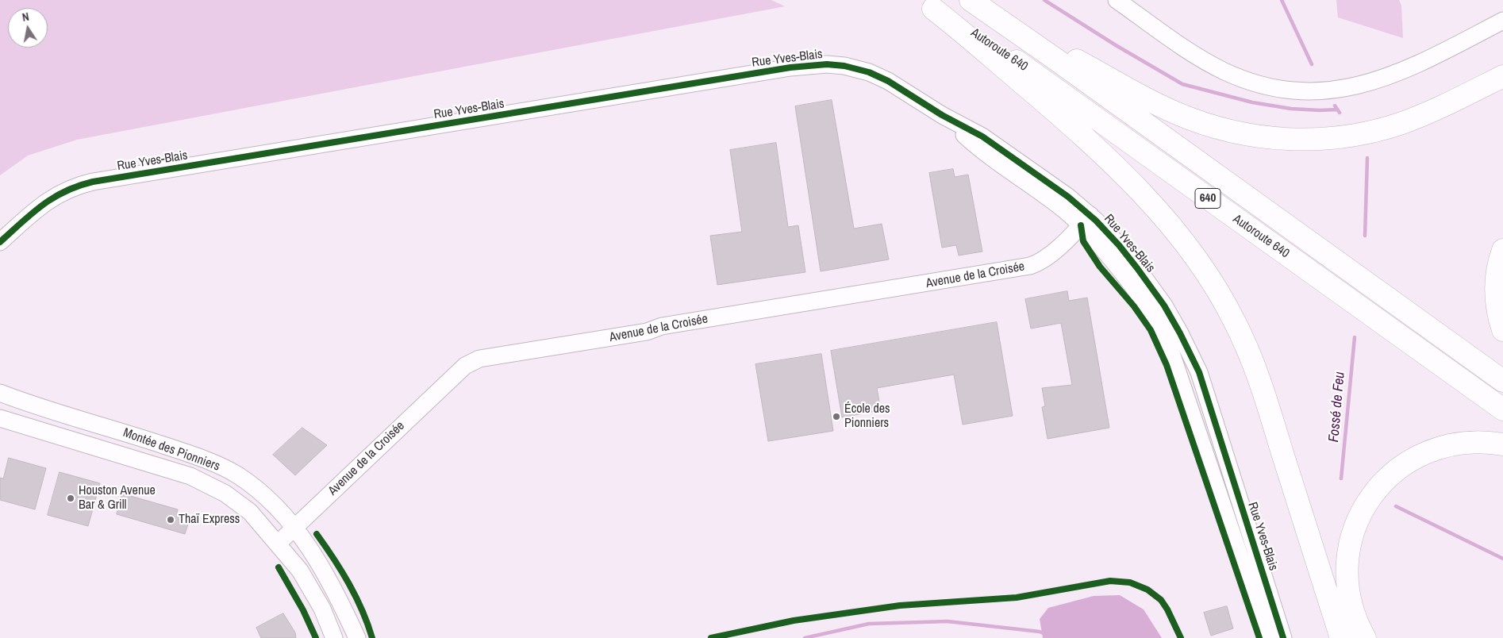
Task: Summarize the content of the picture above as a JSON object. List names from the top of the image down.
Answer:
{
  "streets": {
    "highway": ["Autoroute 640", "640"],
    "street": ["Rue Yves-Blais", "Avenue de la Croisée", "Montée des Pionniers"]
  },
  "crossings": [
    ["Rue Yves-Blais", "Avenue de la Croisée"],
    ["Avenue de la Croisée", "Montée des Pionniers"]
  ],
  "water": ["Fossé de Feu"],
  "places": ["École des Pionniers", "Houston Avenue Bar & Grill", "Thaï Express"],
  "north": "top"
}
